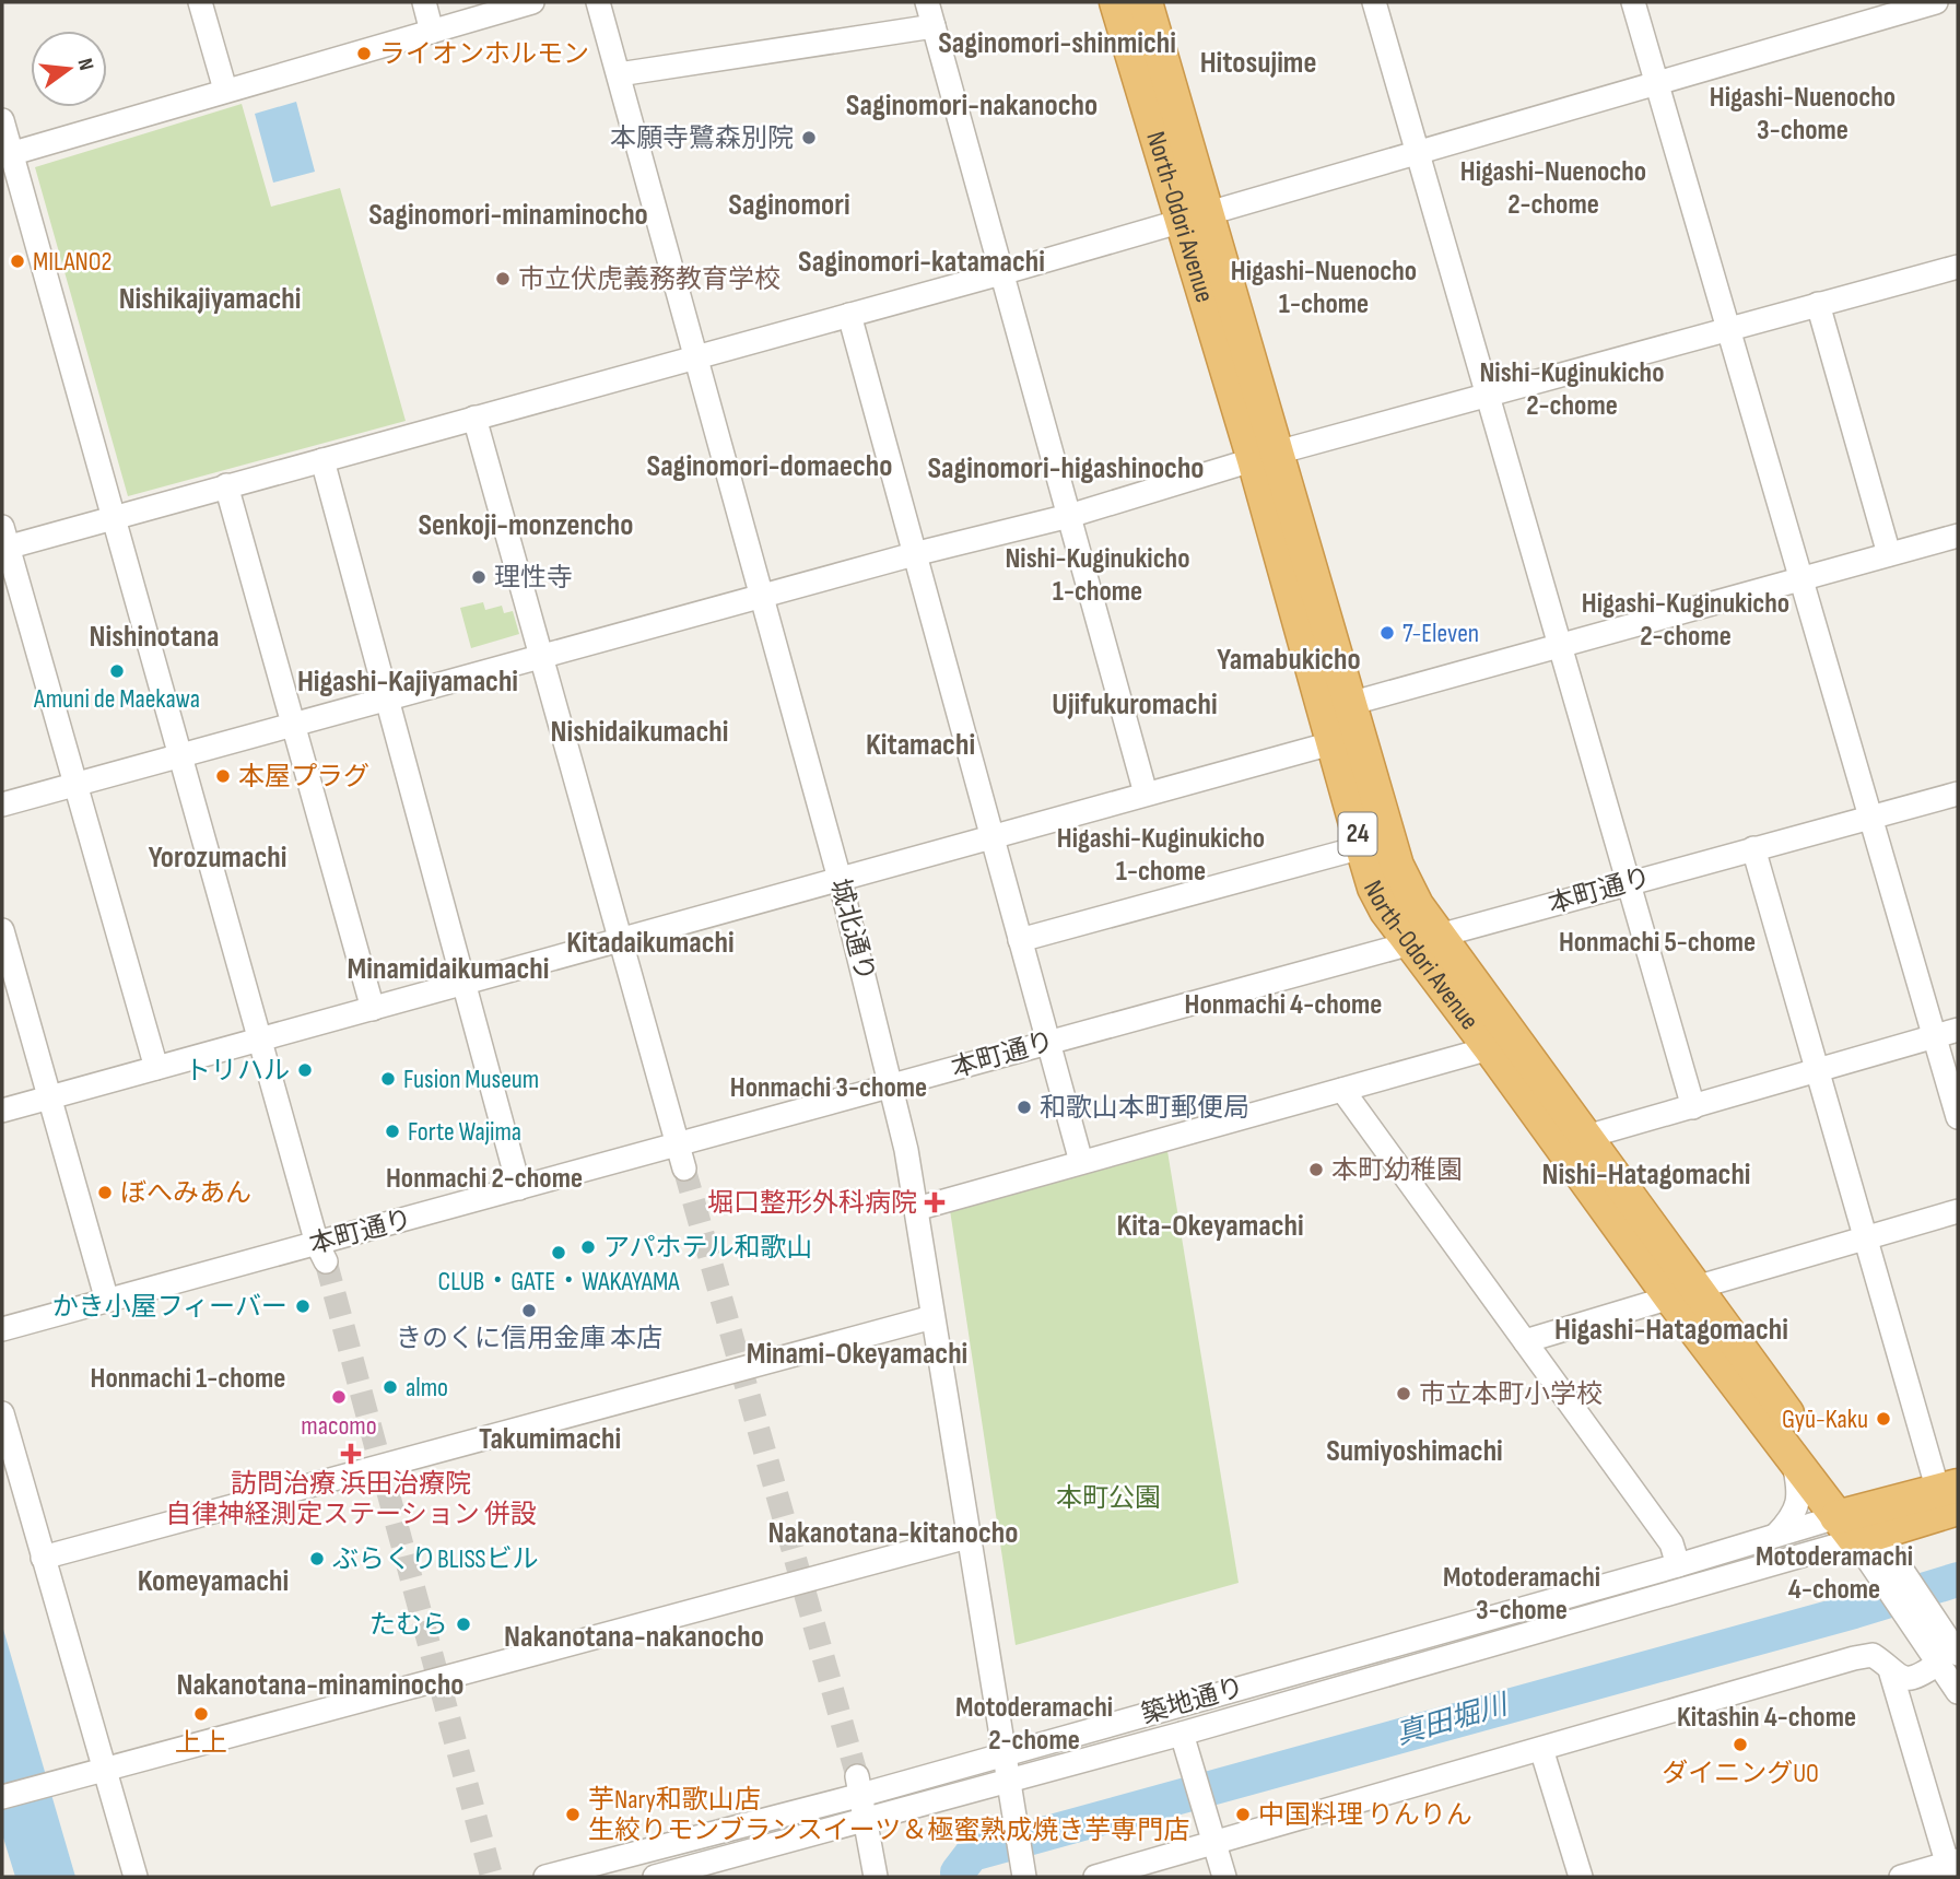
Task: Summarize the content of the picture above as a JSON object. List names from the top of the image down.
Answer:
{
  "streets": {
    "highway": ["North-Odori Avenue", "24"],
    "street": ["本町通り", "城北通り", "築地通り"]
  },
  "crossings": [
    ["North-Odori Avenue", "本町通り"],
    ["North-Odori Avenue", "築地通り"],
    ["本町通り", "城北通り"],
    ["城北通り", "築地通り"]
  ],
  "districts": [
    "Saginomori-shinmichi",
    "Hitosujime",
    "Higashi-Nuenocho 3-chome",
    "Saginomori-nakanocho",
    "Higashi-Nuenocho 2-chome",
    "Saginomori",
    "Saginomori-minaminocho",
    "Saginomori-katamachi",
    "Higashi-Nuenocho 1-chome",
    "Nishikajiyamachi",
    "Nishi-Kuginukicho 2-chome",
    "Saginomori-domaecho",
    "Saginomori-higashinocho",
    "Senkoji-monzencho",
    "Nishi-Kuginukicho 1-chome",
    "Higashi-Kuginukicho 2-chome",
    "Nishinotana",
    "Yamabukicho",
    "Higashi-Kajiyamachi",
    "Ujifukuromachi",
    "Nishidaikumachi",
    "Kitamachi",
    "Higashi-Kuginukicho 1-chome",
    "Yorozumachi",
    "Kitadaikumachi",
    "Honmachi 5-chome",
    "Minamidaikumachi",
    "Honmachi 4-chome",
    "Honmachi 3-chome",
    "Nishi-Hatagomachi",
    "Honmachi 2-chome",
    "Kita-Okeyamachi",
    "Higashi-Hatagomachi",
    "Minami-Okeyamachi",
    "Honmachi 1-chome",
    "Takumimachi",
    "Sumiyoshimachi",
    "Nakanotana-kitanocho",
    "Motoderamachi 4-chome",
    "Motoderamachi 3-chome",
    "Komeyamachi",
    "Nakanotana-nakanocho",
    "Nakanotana-minaminocho",
    "Motoderamachi 2-chome",
    "Kitashin 4-chome"
  ],
  "water": ["真田堀川"],
  "parks": ["本町公園"],
  "places": {
    "other": [
      "ライオンホルモン",
      "本願寺鷺森別院",
      "MILANO2",
      "市立伏虎義務教育学校",
      "理性寺",
      "7-Eleven",
      "Amuni de Maekawa",
      "本屋プラグ",
      "トリハル",
      "Fusion Museum",
      "和歌山本町郵便局",
      "Forte Wajima",
      "本町幼稚園",
      "ぼへみあん",
      "アパホテル和歌山",
      "CLUB・GATE・WAKAYAMA",
      "かき小屋フィーバー",
      "きのくに信用金庫 本店",
      "almo",
      "市立本町小学校",
      "macomo",
      "Gyū-Kaku",
      "ぶらくりBLISSビル",
      "たむら",
      "上上",
      "ダイニングUO",
      "芋Nary和歌山店 生絞りモンブランスイーツ＆極蜜熟成焼き芋専門店",
      "中国料理 りんりん"
    ],
    "health": ["堀口整形外科病院", "訪問治療 浜田治療院 自律神経測定ステーション 併設"]
  },
  "north": "right"
}
